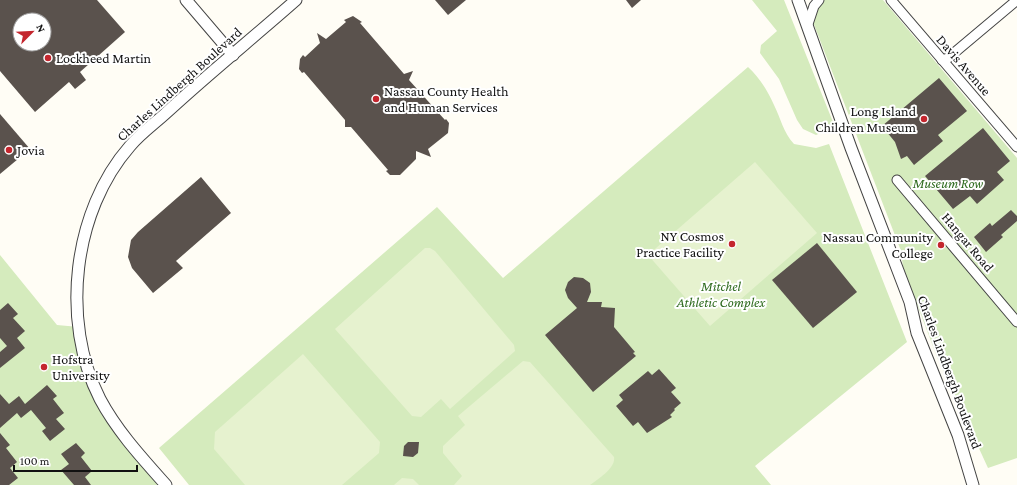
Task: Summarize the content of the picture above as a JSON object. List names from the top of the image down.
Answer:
{
  "streets": {
    "street": ["Davis Avenue", "Charles Lindbergh Boulevard", "Hangar Road"]
  },
  "parks": ["Museum Row", "Mitchel Athletic Complex"],
  "places": [
    "Lockheed Martin",
    "Nassau County Health and Human Services",
    "Long Island Children Museum",
    "Jovia",
    "NY Cosmos Practice Facility",
    "Nassau Community College",
    "Hofstra University"
  ],
  "scale_bar": "100 m",
  "north": "top right"
}
